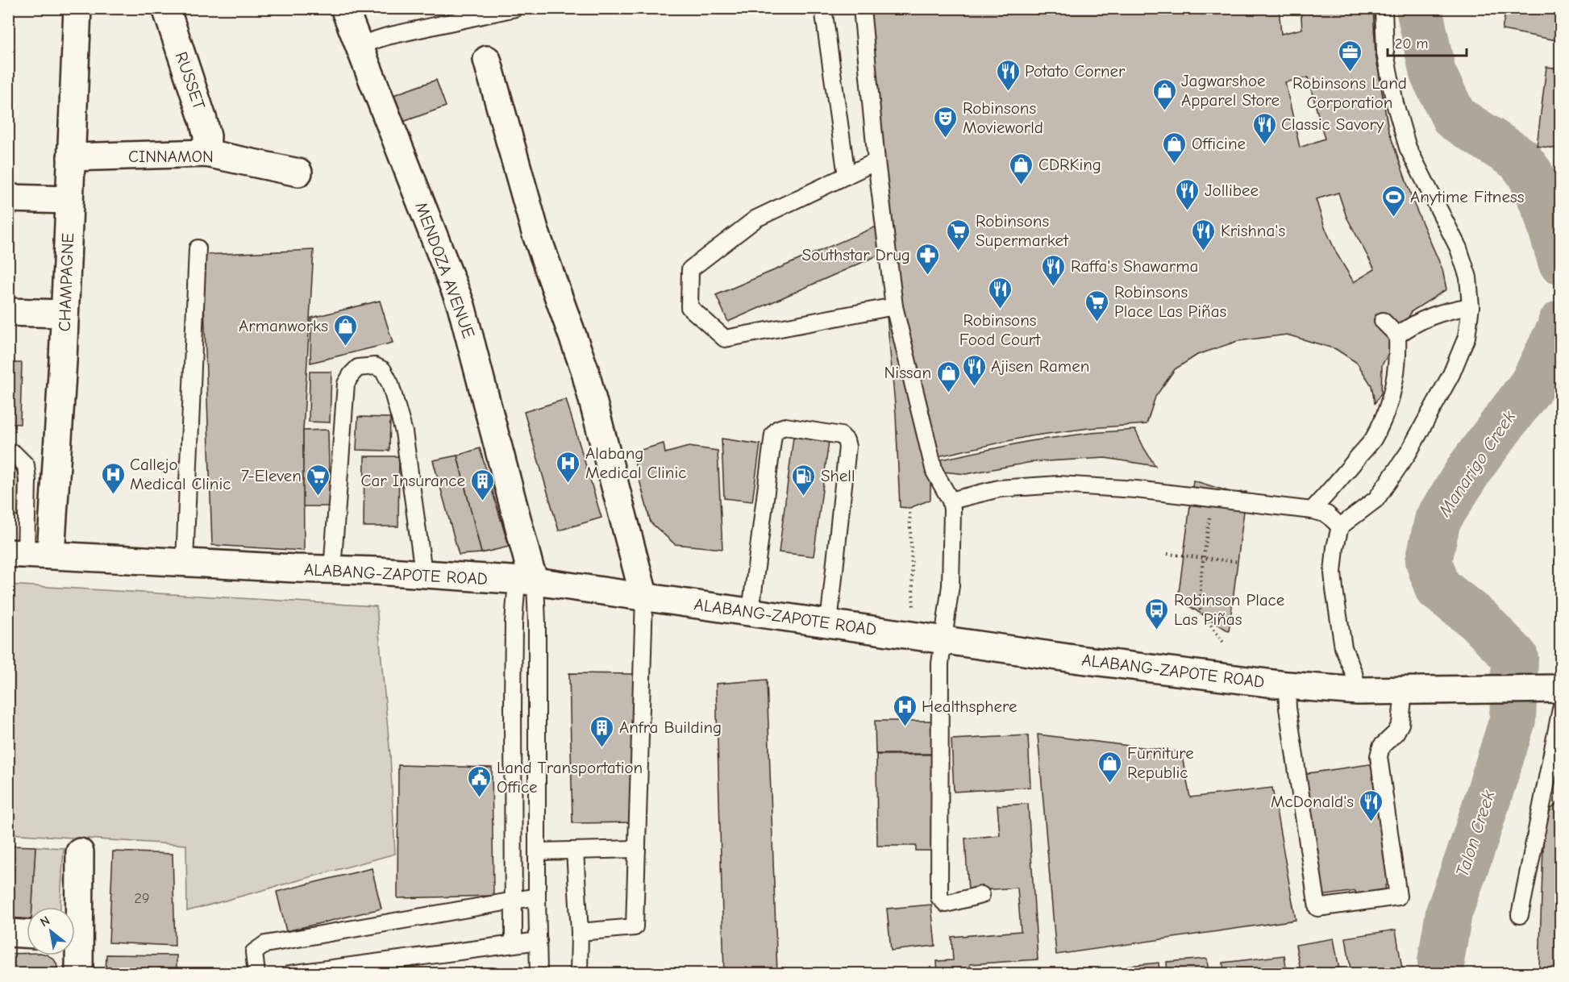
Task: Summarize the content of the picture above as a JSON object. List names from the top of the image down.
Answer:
{
  "streets": {
    "main road": [
      "RUSSET",
      "CINNAMON",
      "MENDOZA AVENUE",
      "CHAMPAGNE",
      "ALABANG-ZAPOTE ROAD"
    ]
  },
  "crossings": [
    ["RUSSET", "CINNAMON"],
    ["CINNAMON", "CHAMPAGNE"],
    ["MENDOZA AVENUE", "ALABANG-ZAPOTE ROAD"],
    ["CHAMPAGNE", "ALABANG-ZAPOTE ROAD"]
  ],
  "water": ["Manarigo Creek", "Talon Creek"],
  "places": {
    "office": ["Robinsons Land Corporation"],
    "restaurant": [
      "Potato Corner",
      "Classic Savory",
      "Jollibee",
      "Krishna's",
      "Raffa's Shawarma",
      "Robinsons Food Court",
      "Ajisen Ramen",
      "McDonald's"
    ],
    "shop": [
      "Jagwarshoe Apparel Store",
      "Officine",
      "CDRKing",
      "Armanworks",
      "Nissan",
      "Furniture Republic"
    ],
    "theatre": ["Robinsons Movieworld"],
    "sports": ["Anytime Fitness"],
    "supermarket": ["Robinsons Supermarket", "Robinsons Place Las Piñas", "7-Eleven"],
    "pharmacy": ["Southstar Drug"],
    "hospital": ["Alabang Medical Clinic", "Callejo Medical Clinic", "Healthsphere"],
    "fuel station": ["Shell"],
    "building": ["Car Insurance", "Anfra Building"],
    "bus stop": ["Robinson Place Las Piñas"],
    "public building": ["Land Transportation Office"]
  },
  "house_numbers": ["29"],
  "scale_bar": "20 m",
  "north": "top left"
}
